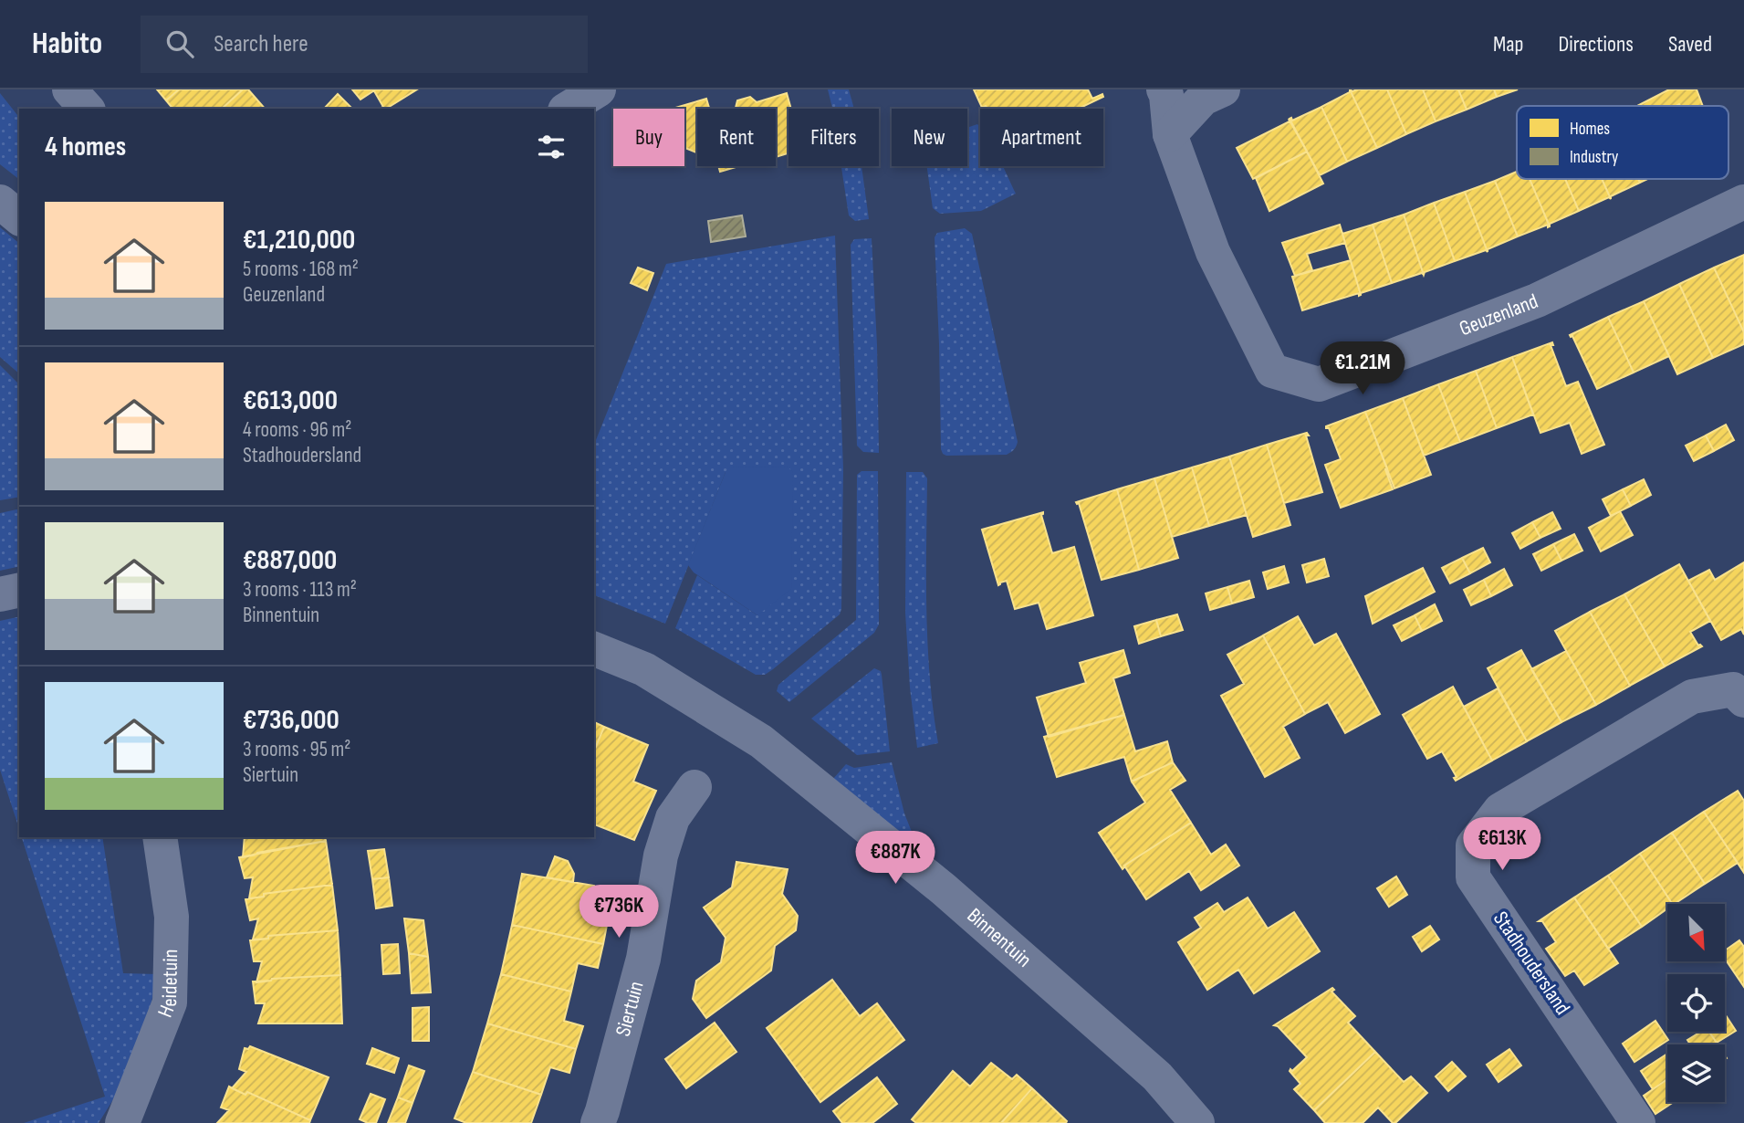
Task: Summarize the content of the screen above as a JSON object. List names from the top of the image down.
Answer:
{
  "streets": {
    "street": [
      "Geuzenland",
      "Binnentuin",
      "Stadhoudersland",
      "Heidetuin",
      "Siertuin"
    ]
  },
  "legend": ["Homes", "Industry"],
  "north": "bottom right",
  "page": {
    "header": "Habito",
    "search": "Search here",
    "nav": ["Map", "Directions", "Saved"],
    "chip": [
      "Buy",
      "Rent",
      "Filters",
      "New",
      "Apartment"
    ],
    "heading": "4 homes",
    "list": [
      {
        "name": "€1,210,000",
        "note": "5 rooms · 168 m² · Geuzenland"
      },
      {
        "name": "€613,000",
        "note": "4 rooms · 96 m² · Stadhoudersland"
      },
      {
        "name": "€887,000",
        "note": "3 rooms · 113 m² · Binnentuin"
      },
      {
        "name": "€736,000",
        "note": "3 rooms · 95 m² · Siertuin"
      }
    ],
    "price": [
      "€1.21M",
      "€613K",
      "€887K",
      "€736K"
    ]
  }
}
